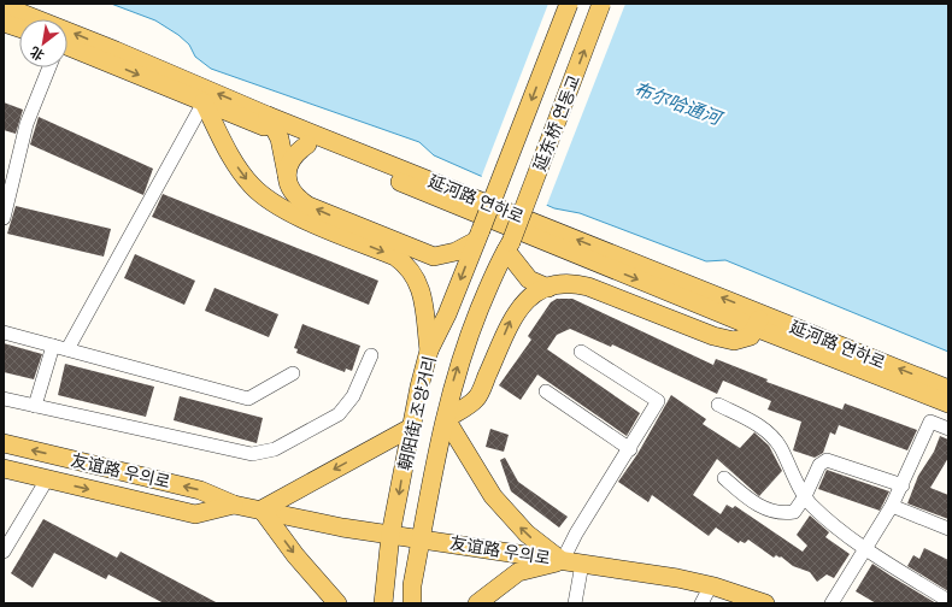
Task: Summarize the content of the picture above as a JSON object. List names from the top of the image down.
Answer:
{
  "streets": {
    "main road": [
      "延东桥 연동교",
      "延河路 연하로",
      "朝阳街 조양거리",
      "友谊路 우의로"
    ]
  },
  "crossings": [
    ["延东桥 연동교", "朝阳街 조양거리"],
    ["朝阳街 조양거리", "友谊路 우의로"]
  ],
  "water": ["布尔哈通河"],
  "north": "bottom left"
}
